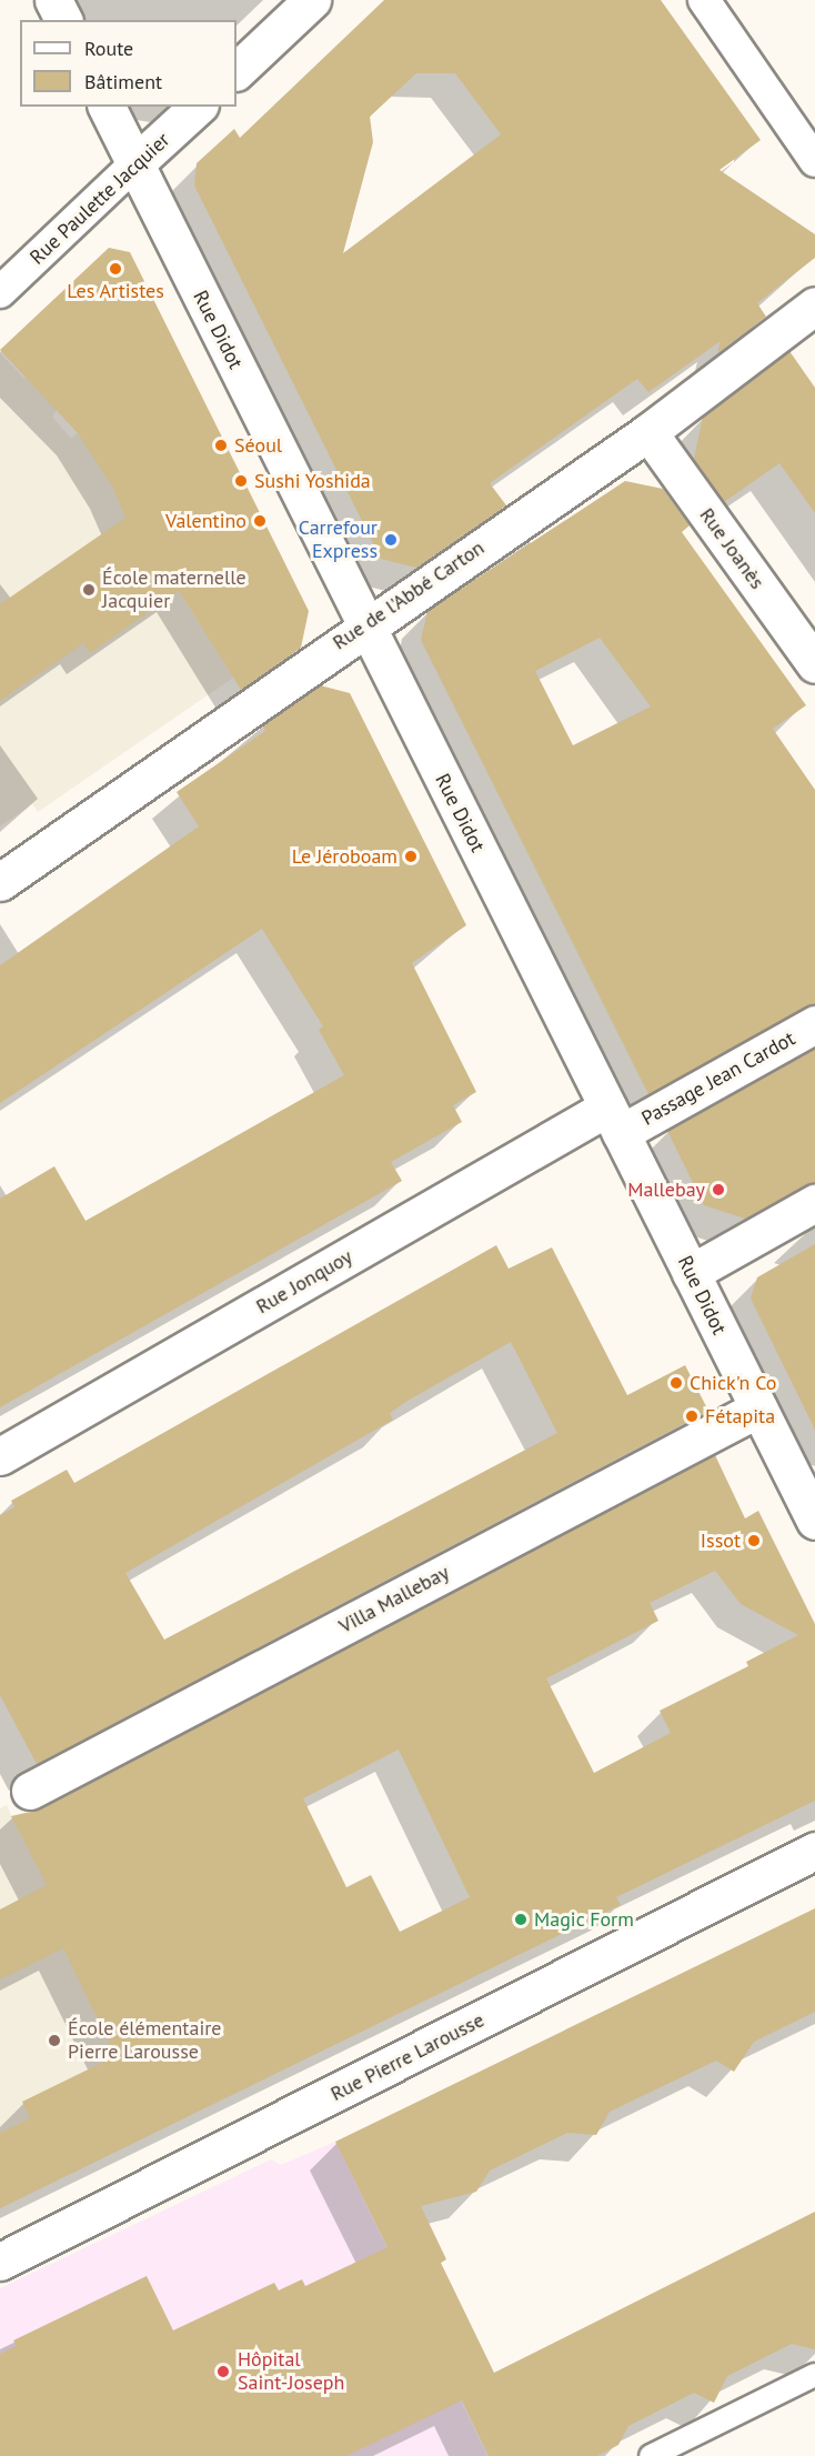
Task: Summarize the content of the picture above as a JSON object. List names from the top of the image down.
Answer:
{
  "streets": {
    "street": [
      "Rue Paulette Jacquier",
      "Rue Didot",
      "Rue Joanès",
      "Rue de l'Abbé Carton",
      "Passage Jean Cardot",
      "Rue Jonquoy",
      "Villa Mallebay",
      "Rue Pierre Larousse"
    ]
  },
  "crossings": [
    ["Rue Paulette Jacquier", "Rue Didot"],
    ["Rue Didot", "Rue de l'Abbé Carton"],
    ["Rue Didot", "Passage Jean Cardot"],
    ["Rue Didot", "Rue Jonquoy"],
    ["Rue Didot", "Villa Mallebay"],
    ["Rue Joanès", "Rue de l'Abbé Carton"],
    ["Passage Jean Cardot", "Rue Jonquoy"]
  ],
  "places": [
    "Les Artistes",
    "Séoul",
    "Sushi Yoshida",
    "Valentino",
    "Carrefour Express",
    "École maternelle Jacquier",
    "Le Jéroboam",
    "Mallebay",
    "Chick'n Co",
    "Fétapita",
    "Issot",
    "Magic Form",
    "École élémentaire Pierre Larousse",
    "Hôpital Saint-Joseph"
  ],
  "legend": ["Route", "Bâtiment"]
}
